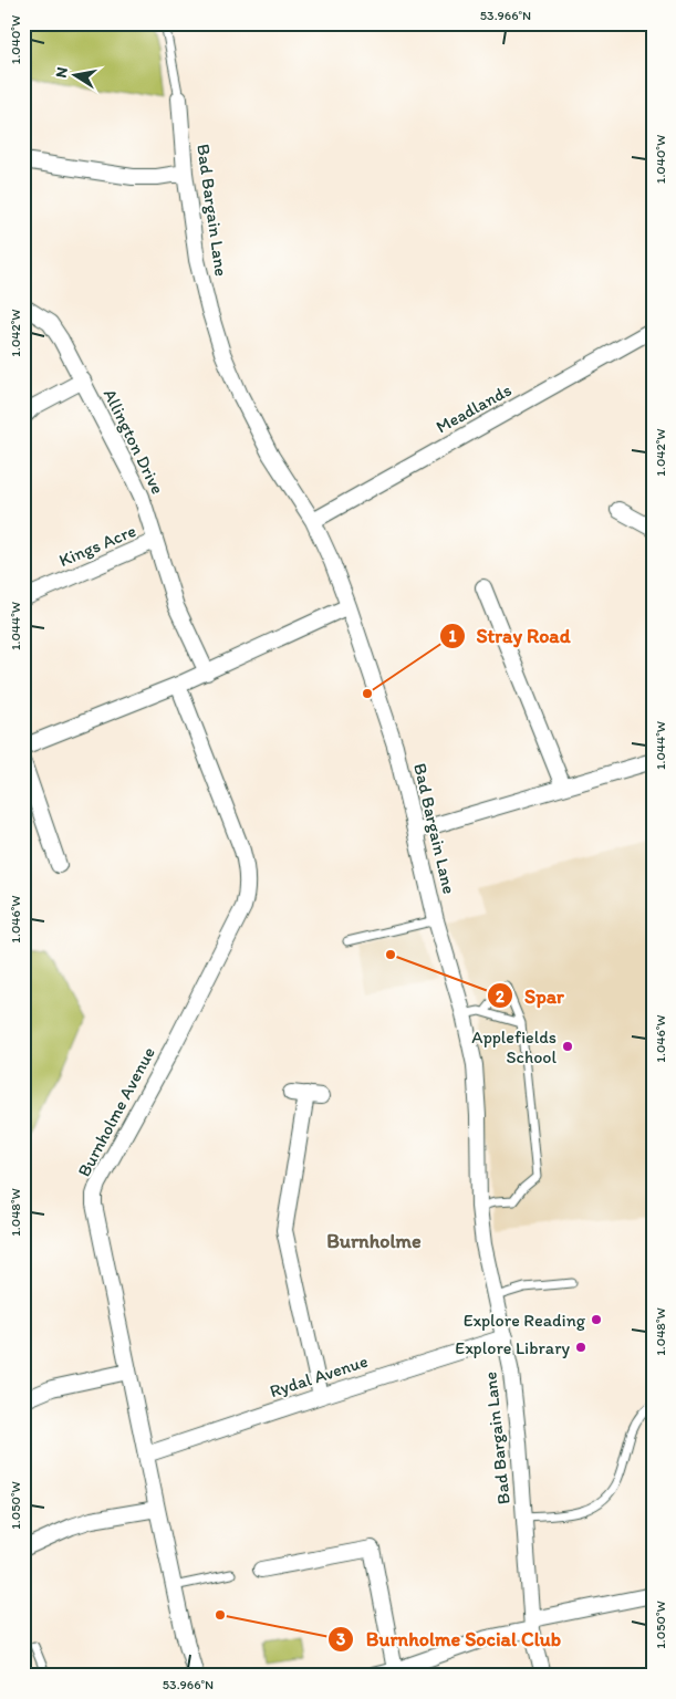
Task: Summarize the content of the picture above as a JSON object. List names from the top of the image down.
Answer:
{
  "streets": {
    "street": [
      "Bad Bargain Lane",
      "Meadlands",
      "Allington Drive",
      "Kings Acre",
      "Burnholme Avenue",
      "Rydal Avenue"
    ]
  },
  "crossings": [
    ["Bad Bargain Lane", "Meadlands"],
    ["Bad Bargain Lane", "Rydal Avenue"],
    ["Allington Drive", "Kings Acre"],
    ["Burnholme Avenue", "Rydal Avenue"]
  ],
  "districts": ["Burnholme"],
  "places": [
    "Stray Road",
    "Spar",
    "Applefields School",
    "Explore Reading",
    "Explore Library",
    "Burnholme Social Club"
  ],
  "north": "left",
  "coordinates": [
    "53.966°N",
    "1.040°W",
    "1.042°W",
    "1.044°W",
    "1.046°W",
    "1.048°W",
    "1.050°W"
  ]
}
